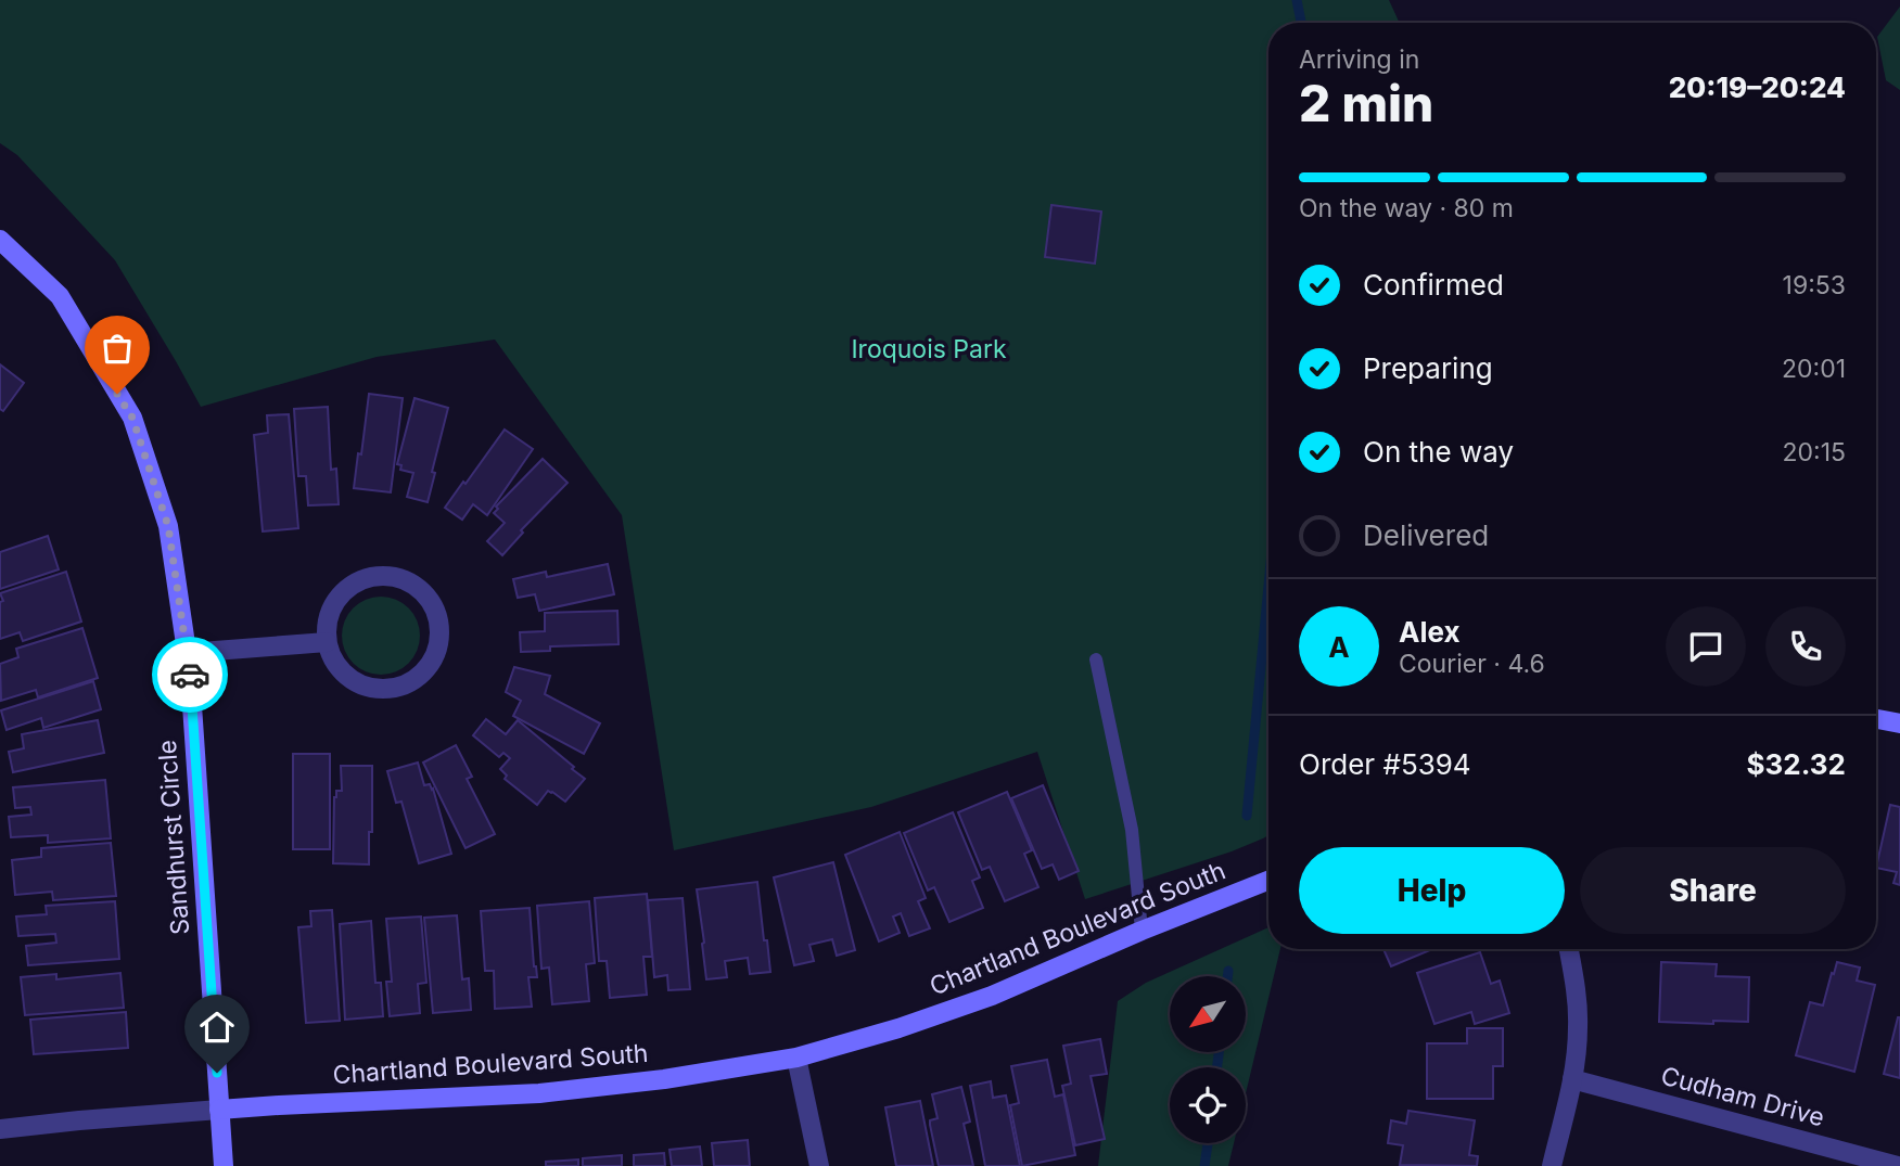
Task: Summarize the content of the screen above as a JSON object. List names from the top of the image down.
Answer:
{
  "streets": {
    "street": ["Sandhurst Circle", "Chartland Boulevard South", "Cudham Drive"]
  },
  "crossings": [
    ["Sandhurst Circle", "Chartland Boulevard South"]
  ],
  "parks": ["Iroquois Park"],
  "north": "bottom left",
  "page": {
    "heading": ["2 min", "Arriving in", "20:19–20:24"],
    "panel": [
      "Alex",
      "Courier · 4.6",
      "Order #5394",
      "$32.32"
    ],
    "bar": "On the way · 80 m",
    "list": [
      ["Confirmed", "19:53"],
      ["Preparing", "20:01"],
      ["On the way", "20:15"],
      "Delivered"
    ],
    "round": "A",
    "buttons": ["Help", "Share"]
  }
}
